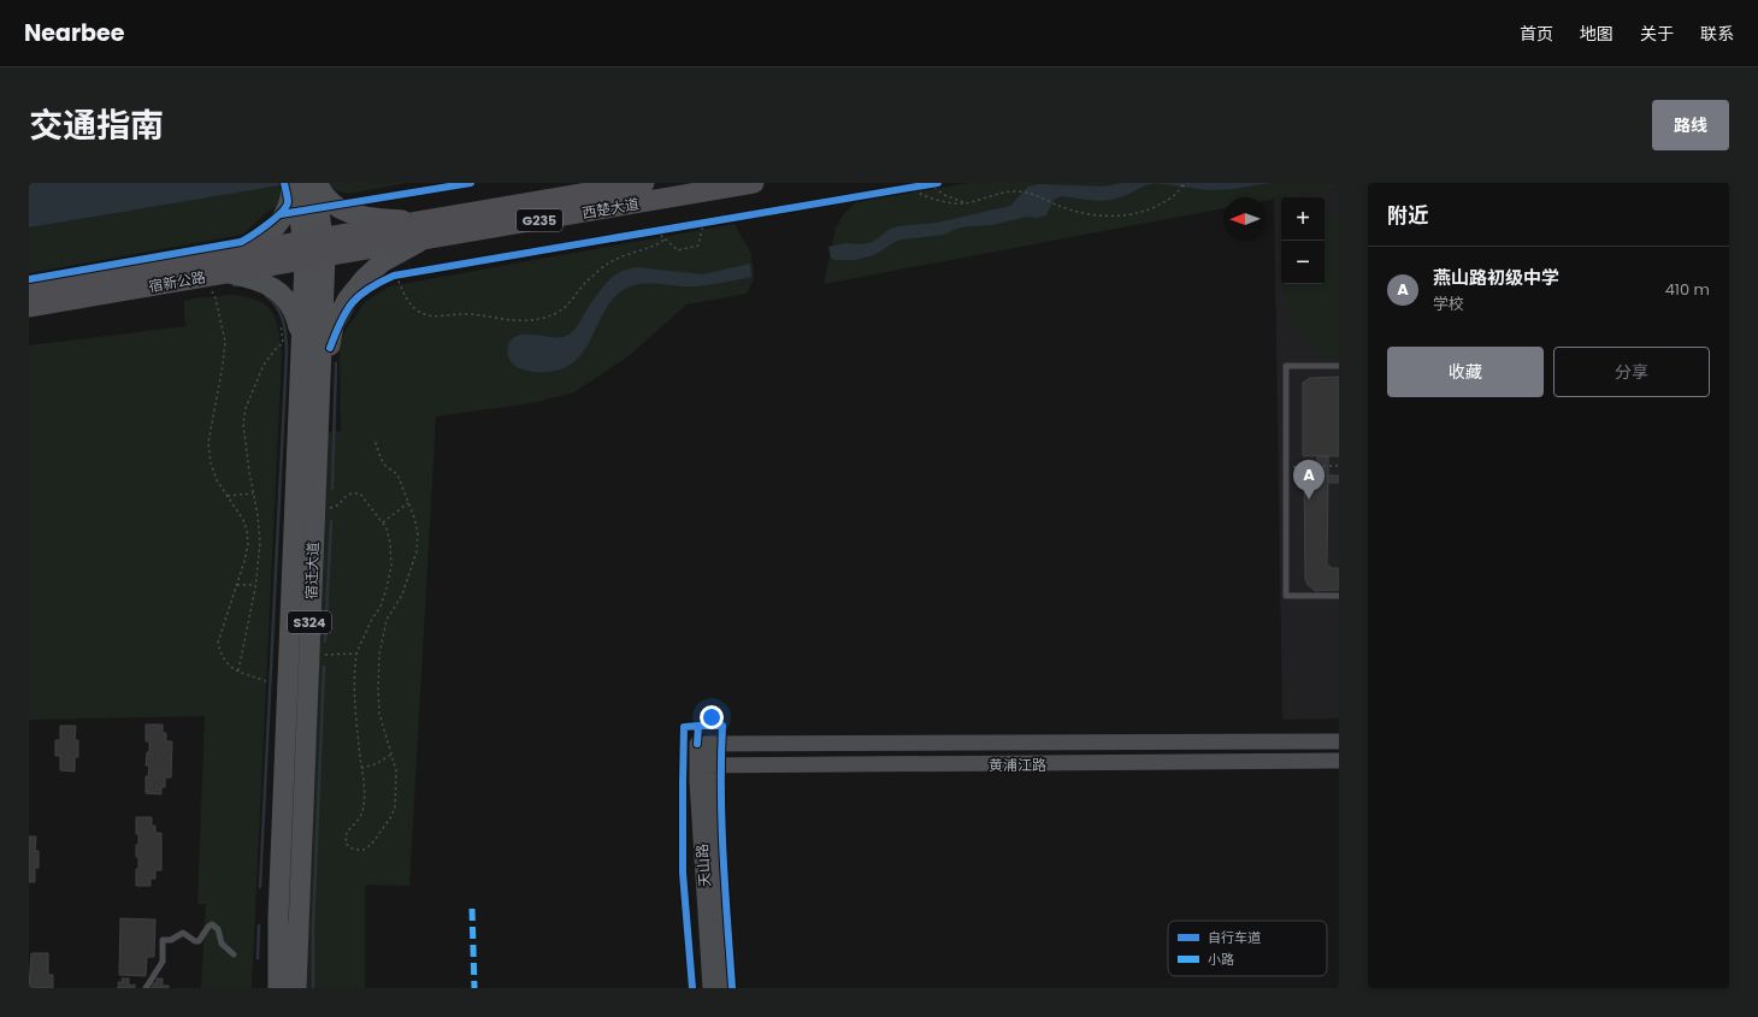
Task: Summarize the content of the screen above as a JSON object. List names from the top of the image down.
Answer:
{
  "streets": {
    "highway": ["西楚大道", "G235", "宿新公路"],
    "main road": ["宿迁大道", "S324"],
    "street": ["黄浦江路", "天山路"]
  },
  "crossings": [
    ["西楚大道", "宿新公路"],
    ["西楚大道", "宿迁大道"],
    ["宿新公路", "宿迁大道"],
    ["黄浦江路", "天山路"]
  ],
  "legend": ["自行车道", "小路"],
  "north": "left",
  "page": {
    "header": "Nearbee",
    "nav": [
      "首页",
      "地图",
      "关于",
      "联系"
    ],
    "title": "交通指南",
    "buttons": [
      "路线",
      ["收藏", "分享"]
    ],
    "heading": "附近",
    "map_buttons": ["+", "−"],
    "list": [
      {
        "mark": "A",
        "name": "燕山路初级中学",
        "note": "学校",
        "value": "410 m"
      }
    ],
    "pins": "A"
  }
}
